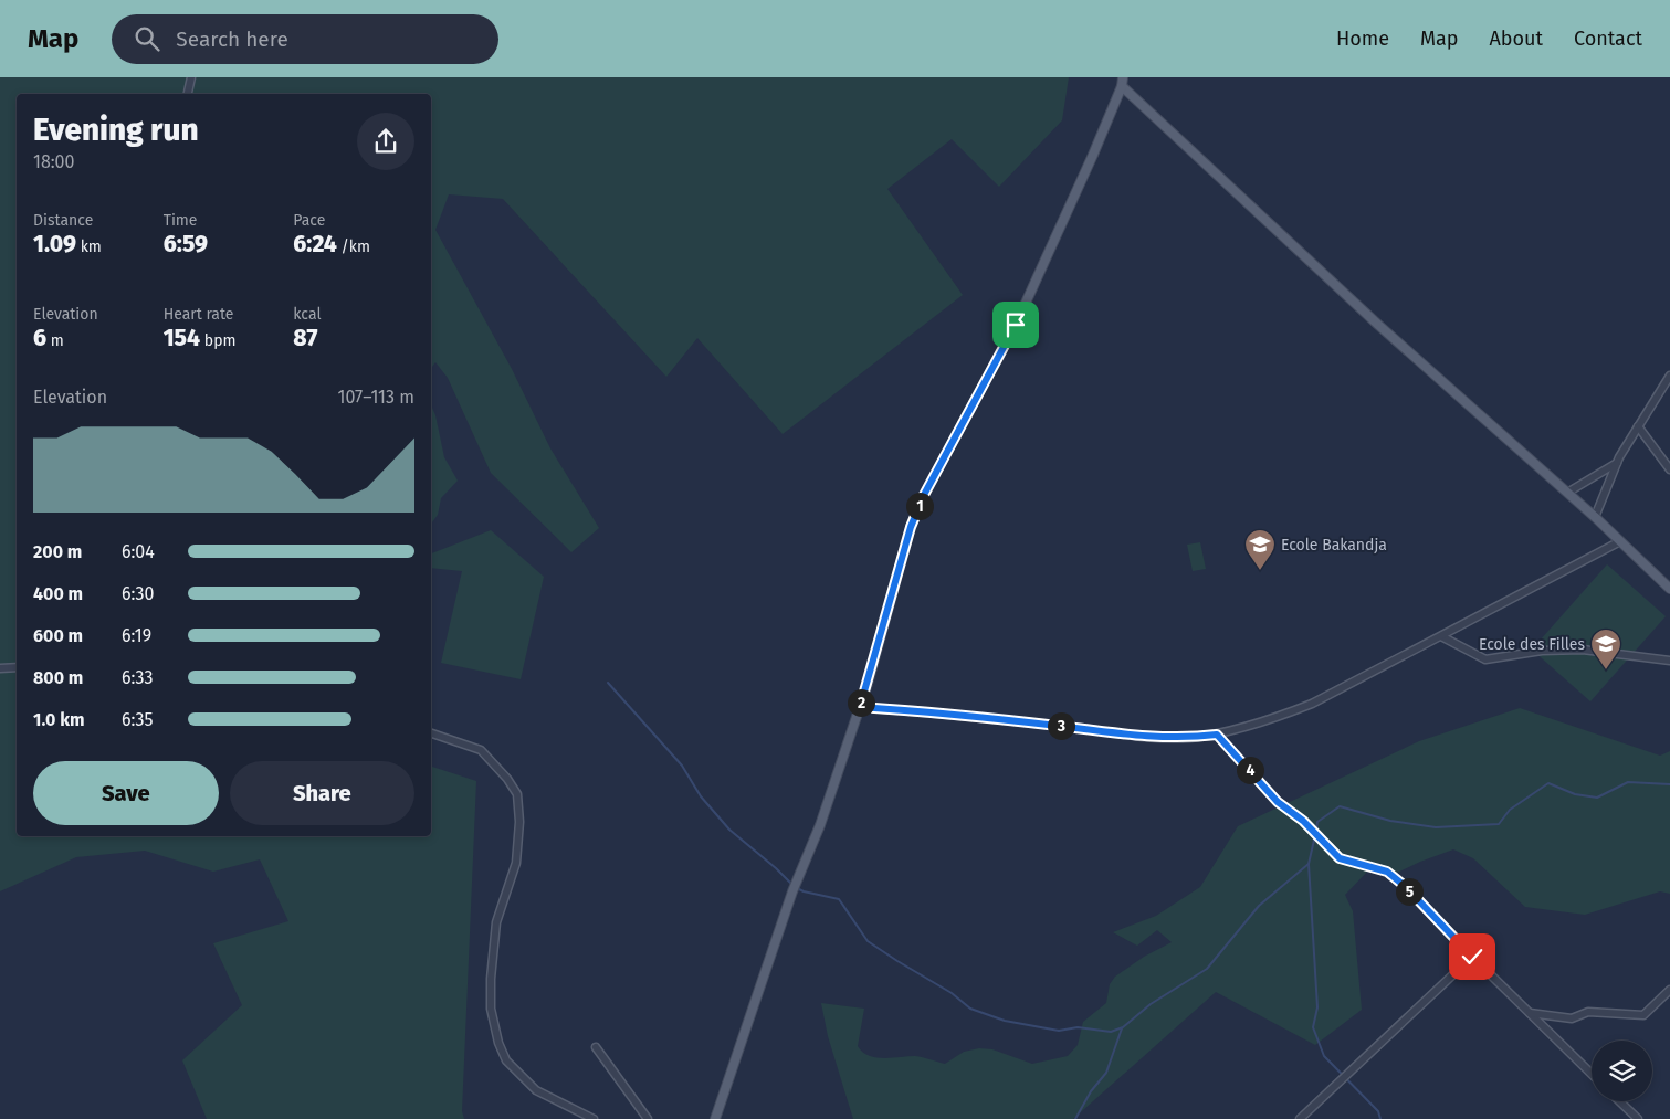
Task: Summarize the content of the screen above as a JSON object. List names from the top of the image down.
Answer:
{
  "places": {
    "school or university": ["Ecole Bakandja", "Ecole des Filles"]
  },
  "page": {
    "header": "Map",
    "search": "Search here",
    "nav": [
      "Home",
      "Map",
      "About",
      "Contact"
    ],
    "heading": ["Evening run", "18:00"],
    "stats": [
      ["Distance", "1.09 km"],
      ["Time", "6:59"],
      ["Pace", "6:24 /km"],
      ["Elevation", "6 m"],
      ["Heart rate", "154 bpm"],
      ["kcal", "87"]
    ],
    "chart": ["Elevation", "107–113 m"],
    "pins": [
      "1",
      "2",
      "3",
      "4",
      "5"
    ],
    "list": [
      {
        "name": "200 m",
        "note": "6:04"
      },
      {
        "name": "400 m",
        "note": "6:30"
      },
      {
        "name": "600 m",
        "note": "6:19"
      },
      {
        "name": "800 m",
        "note": "6:33"
      },
      {
        "name": "1.0 km",
        "note": "6:35"
      }
    ],
    "buttons": ["Save", "Share"]
  }
}
